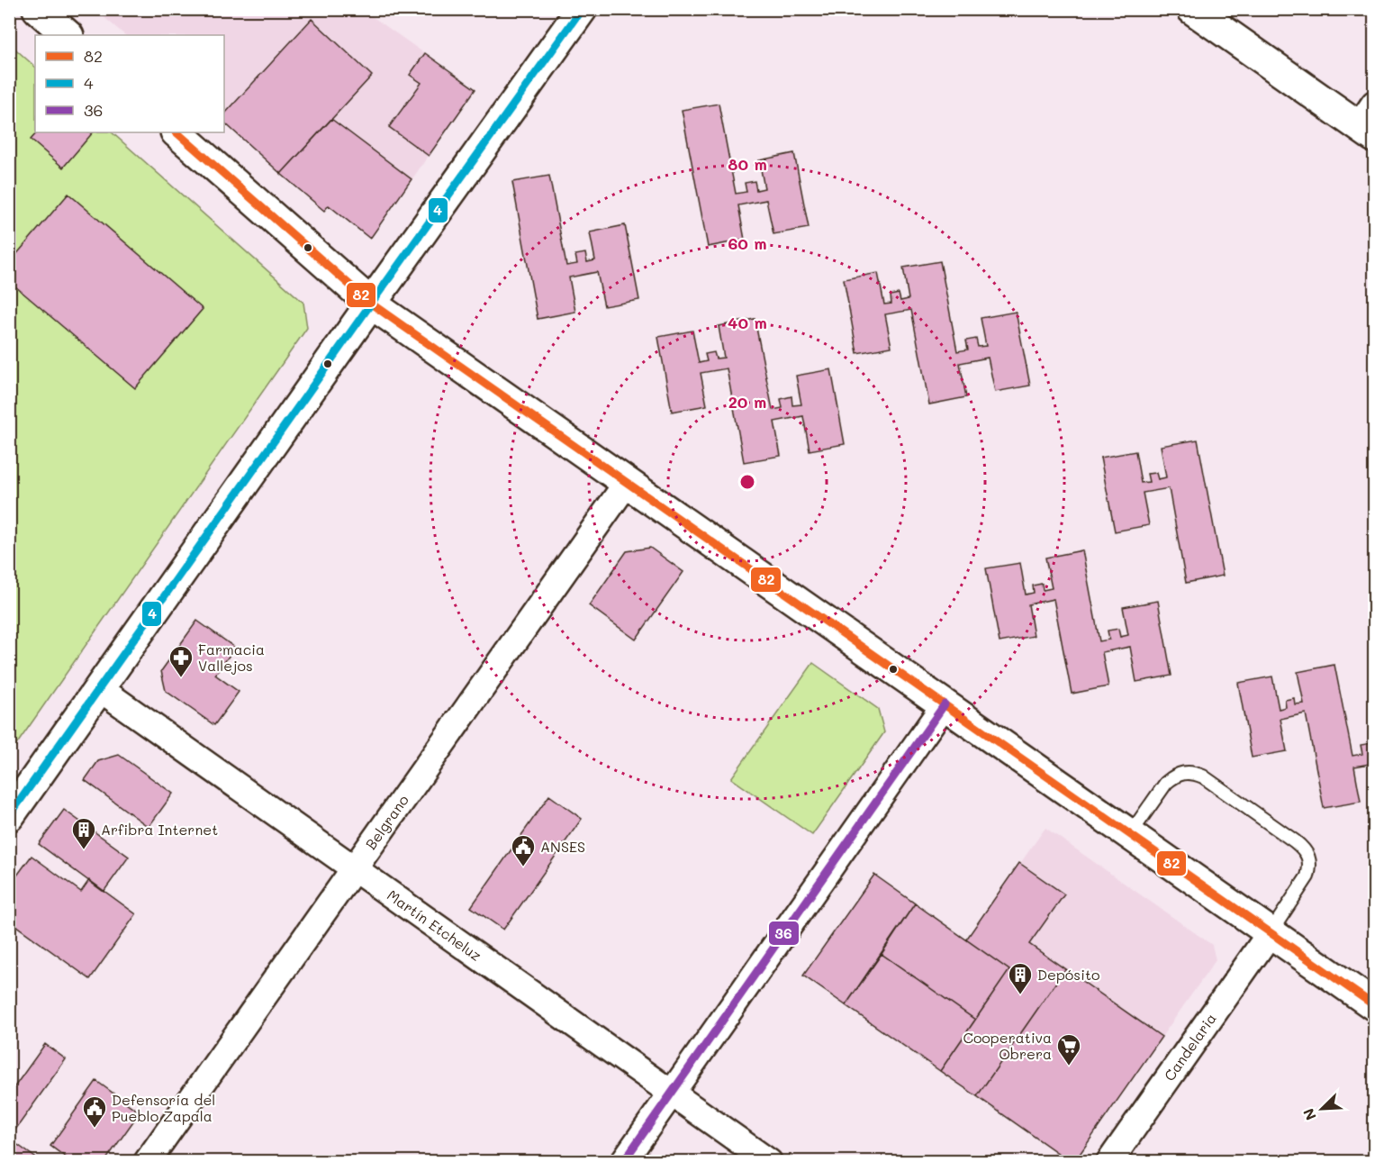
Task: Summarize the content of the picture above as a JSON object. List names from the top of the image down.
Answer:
{
  "streets": {
    "street": ["Belgrano", "Martín Etcheluz", "Candelaria"]
  },
  "crossings": [
    ["Belgrano", "Martín Etcheluz"]
  ],
  "places": {
    "pharmacy": ["Farmacia Vallejos"],
    "building": ["Arfibra Internet", "Depósito"],
    "public building": ["ANSES", "Defensoría del Pueblo Zapala"],
    "supermarket": ["Cooperativa Obrera"]
  },
  "lines": ["transit line 4", "transit line 82", "transit line 36"],
  "legend": ["82", "4", "36"],
  "north": "bottom left",
  "rings": [
    "80 m",
    "60 m",
    "40 m",
    "20 m"
  ]
}
